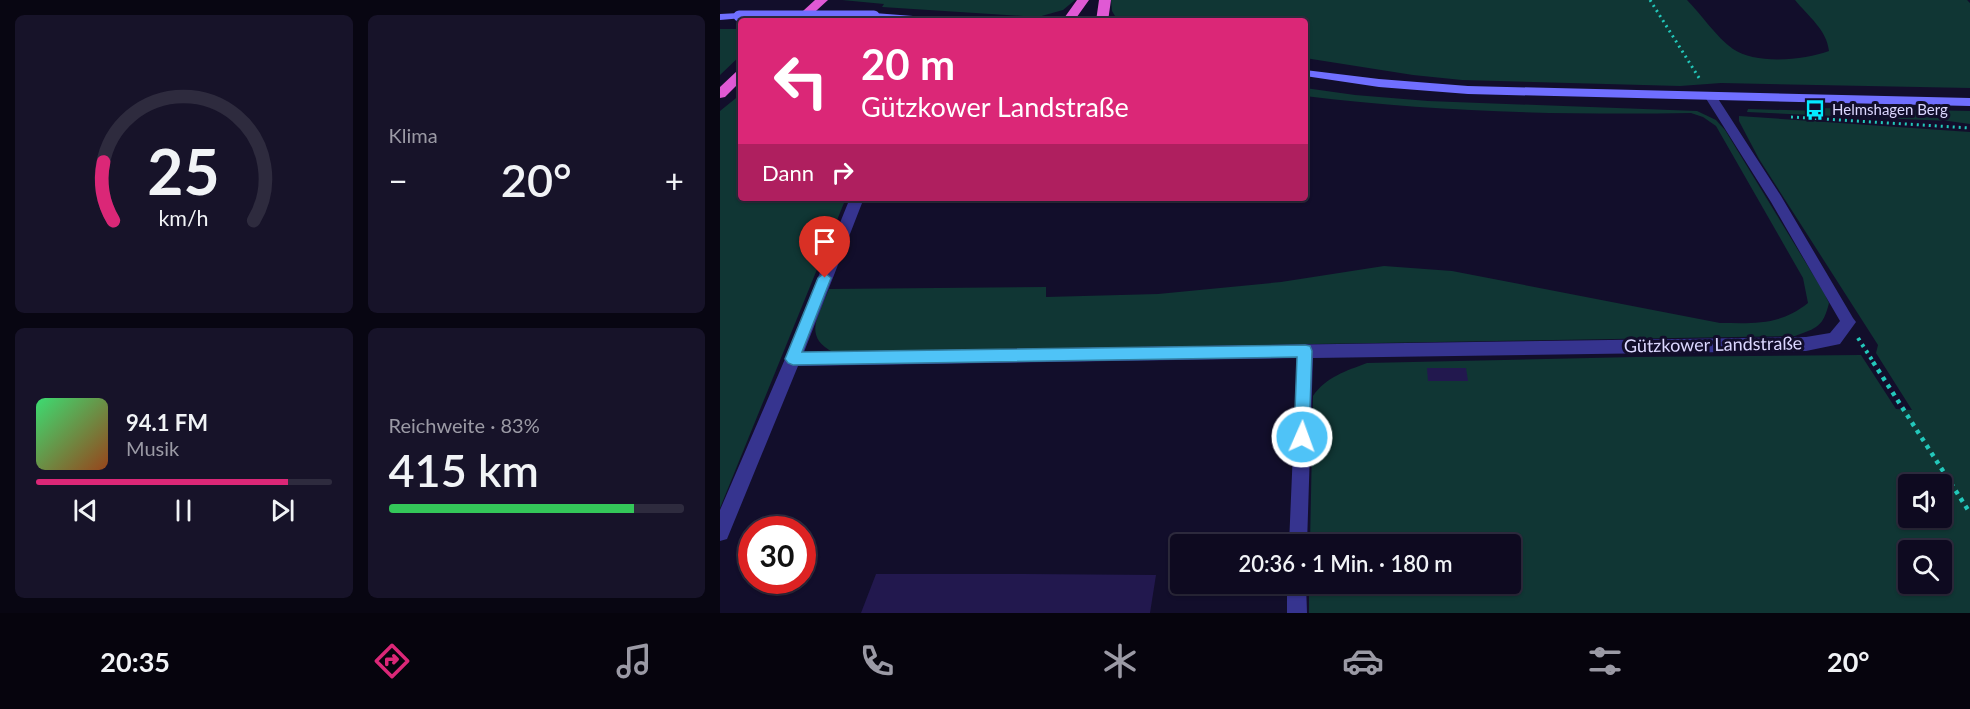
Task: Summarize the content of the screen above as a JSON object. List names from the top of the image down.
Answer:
{
  "streets": {
    "street": ["Gützkower Landstraße"]
  },
  "places": {
    "bus stop": ["Helmshagen Berg"]
  },
  "page": {
    "tile": [
      "Klima",
      ["Reichweite · 83%", "415 km"]
    ],
    "turn": ["20 m", "Gützkower Landstraße"],
    "then": "Dann",
    "heat": ["−", "20°", "+"],
    "song": ["94.1 FM", "Musik"],
    "limit": "30",
    "trip": "20:36 · 1 Min. · 180 m",
    "tabs": ["20:35", "20°"],
    "gauge": ["25", "km/h"]
  }
}
